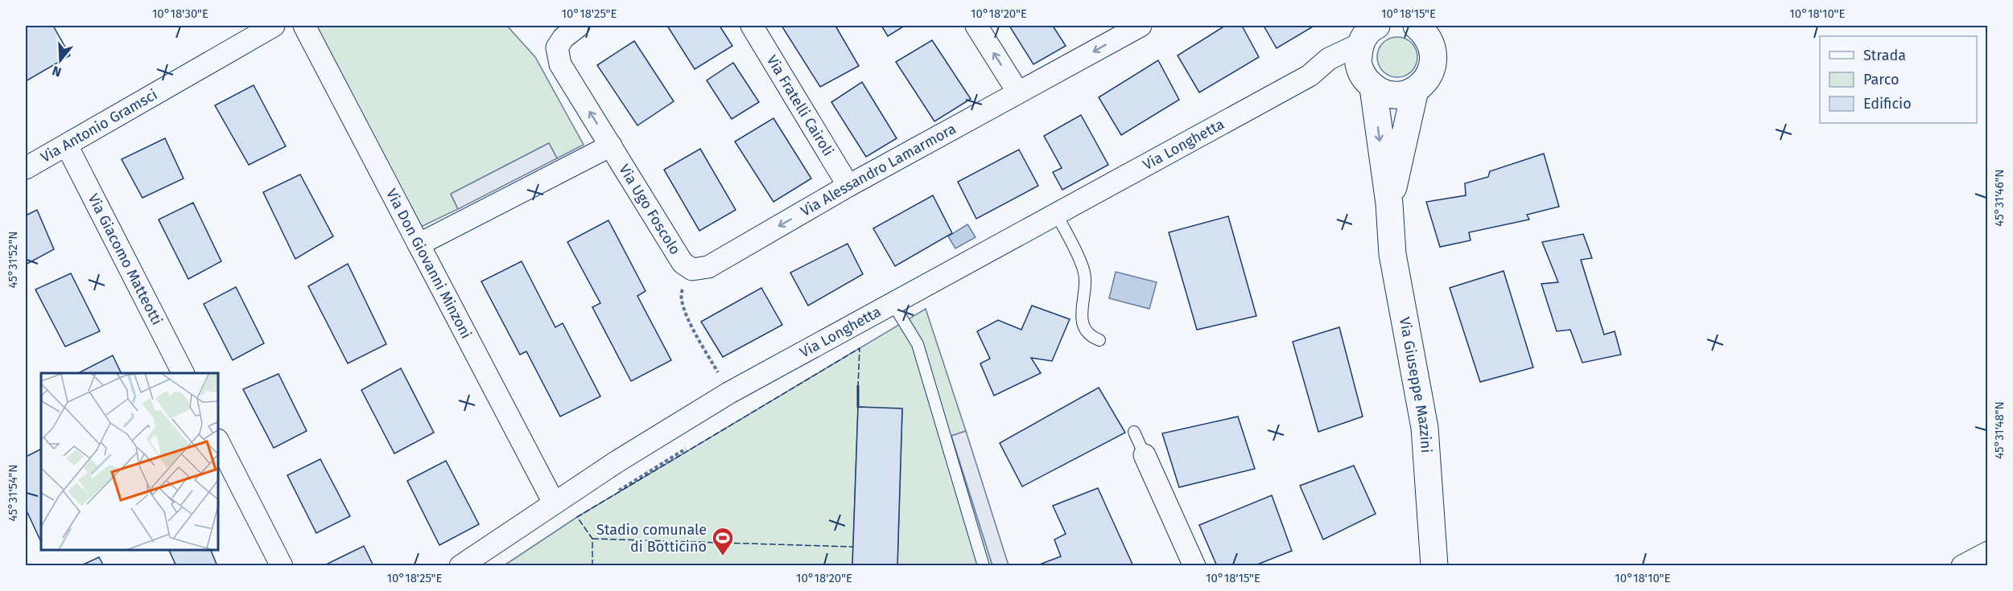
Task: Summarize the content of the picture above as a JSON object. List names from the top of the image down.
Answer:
{
  "streets": {
    "street": [
      "Via Fratelli Cairoli",
      "Via Antonio Gramsci",
      "Via Longhetta",
      "Via Alessandro Lamarmora",
      "Via Ugo Foscolo",
      "Via Giacomo Matteotti",
      "Via Don Giovanni Minzoni",
      "Via Giuseppe Mazzini"
    ]
  },
  "crossings": [
    ["Via Fratelli Cairoli", "Via Alessandro Lamarmora"],
    ["Via Antonio Gramsci", "Via Giacomo Matteotti"],
    ["Via Longhetta", "Via Don Giovanni Minzoni"],
    ["Via Longhetta", "Via Giuseppe Mazzini"],
    ["Via Alessandro Lamarmora", "Via Ugo Foscolo"]
  ],
  "one_way": ["Via Alessandro Lamarmora", "Via Ugo Foscolo"],
  "places": {
    "sports": ["Stadio comunale di Botticino"]
  },
  "legend": ["Strada", "Parco", "Edificio"],
  "north": "bottom",
  "coordinates": [
    "10°18'30\"E",
    "10°18'25\"E",
    "10°18'20\"E",
    "10°18'15\"E",
    "10°18'10\"E",
    "45°31'46\"N",
    "45°31'52\"N",
    "45°31'48\"N",
    "45°31'54\"N"
  ]
}
